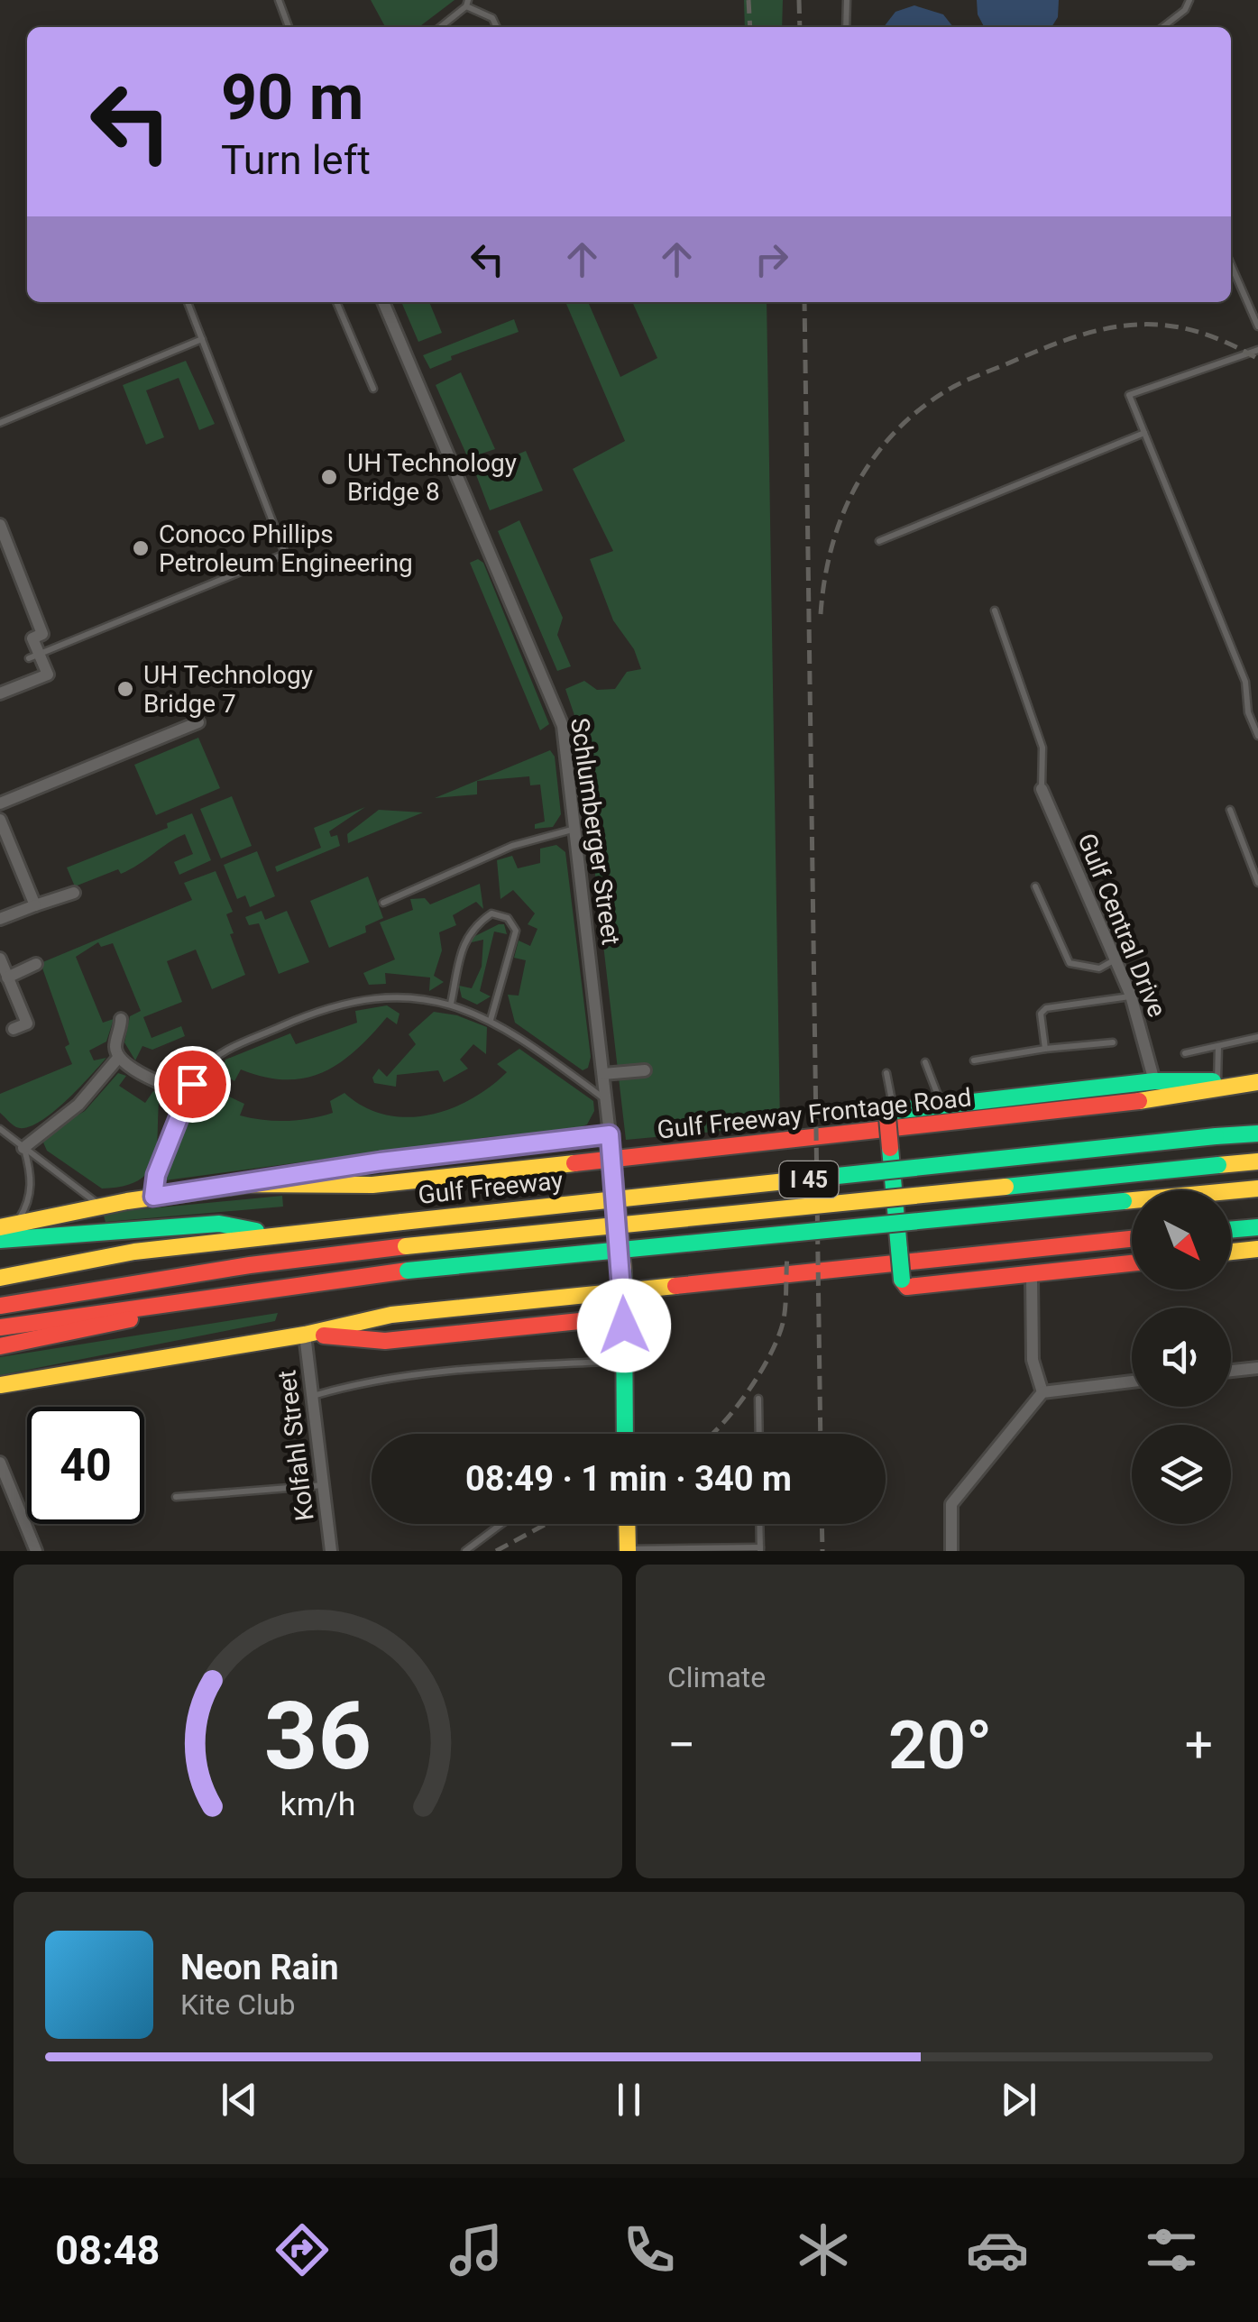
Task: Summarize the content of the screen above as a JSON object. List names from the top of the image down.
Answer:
{
  "streets": {
    "main road": ["Gulf Freeway Frontage Road", "I 45", "Gulf Freeway"],
    "street": ["Schlumberger Street", "Gulf Central Drive", "Kolfahl Street"]
  },
  "places": ["UH Technology Bridge 8", "Conoco Phillips Petroleum Engineering", "UH Technology Bridge 7"],
  "north": "bottom right",
  "page": {
    "turn": ["90 m", "Turn left"],
    "limit": "40",
    "trip": "08:49 · 1 min · 340 m",
    "tile": "Climate",
    "heat": ["−", "20°", "+"],
    "song": ["Neon Rain", "Kite Club"],
    "tabs": "08:48",
    "gauge": ["36", "km/h"]
  }
}
